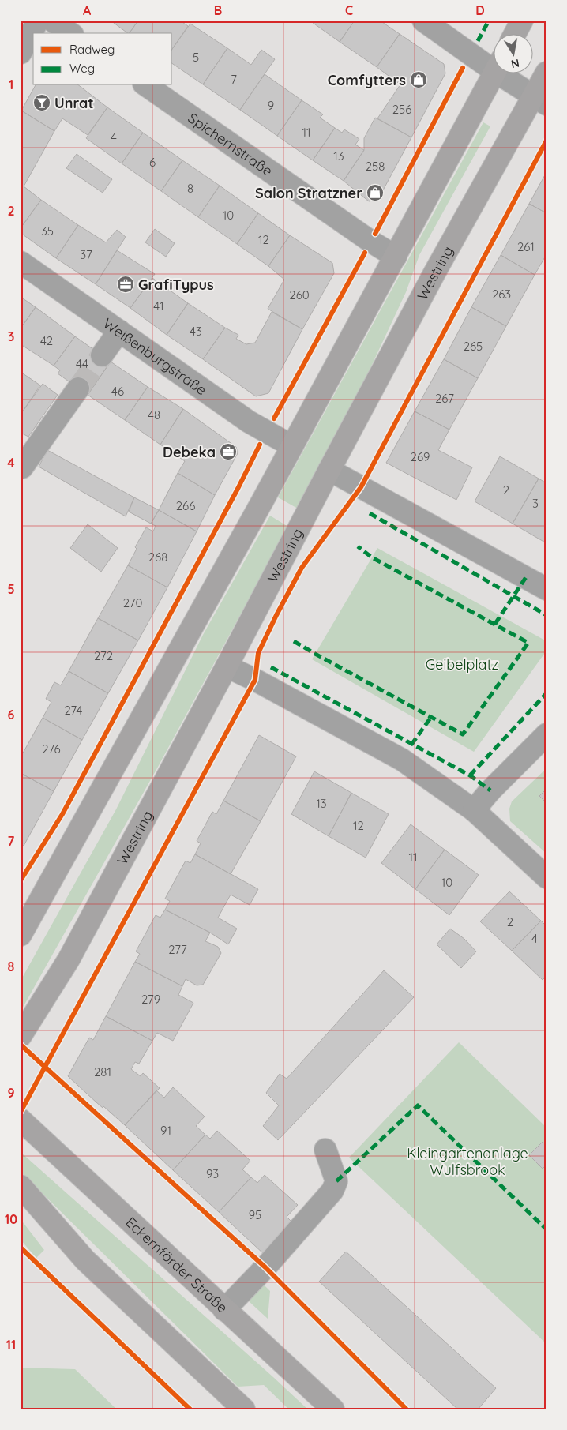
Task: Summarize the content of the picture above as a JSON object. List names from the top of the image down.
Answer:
{
  "streets": {
    "main road": ["Westring", "Eckernförder Straße"],
    "street": ["Spichernstraße", "Weißenburgstraße"]
  },
  "parks": ["Geibelplatz", "Kleingartenanlage Wulfsbrook"],
  "places": {
    "shop": ["Comfytters", "Salon Stratzner"],
    "bar": ["Unrat"],
    "office": ["GrafiTypus", "Debeka"]
  },
  "house_numbers": [
    "5",
    "7",
    "9",
    "256",
    "11",
    "4",
    "13",
    "6",
    "258",
    "8",
    "10",
    "35",
    "12",
    "261",
    "37",
    "263",
    "260",
    "41",
    "43",
    "42",
    "265",
    "44",
    "46",
    "267",
    "48",
    "269",
    "2",
    "3",
    "266",
    "268",
    "270",
    "272",
    "274",
    "276",
    "13",
    "12",
    "11",
    "10",
    "2",
    "4",
    "277",
    "279",
    "281",
    "91",
    "93",
    "95"
  ],
  "legend": ["Radweg", "Weg"],
  "north": "bottom",
  "grid": {
    "columns": [
      "A",
      "B",
      "C",
      "D"
    ],
    "rows": [
      "1",
      "2",
      "3",
      "4",
      "5",
      "6",
      "7",
      "8",
      "9",
      "10",
      "11"
    ]
  }
}
